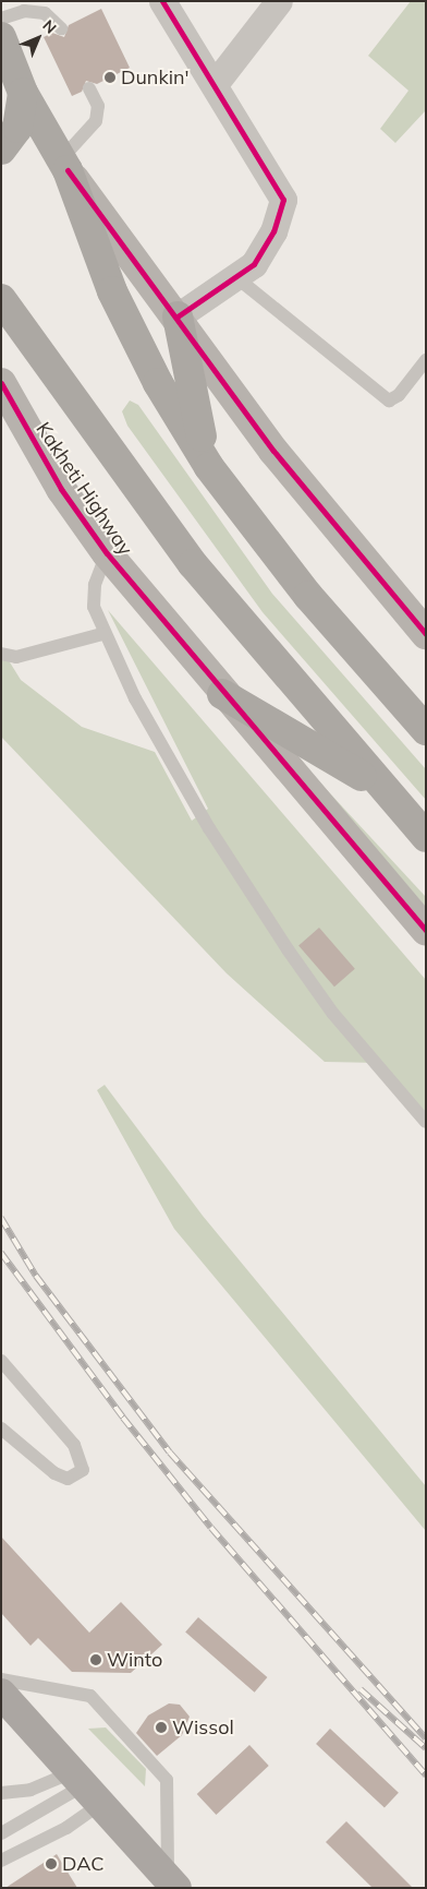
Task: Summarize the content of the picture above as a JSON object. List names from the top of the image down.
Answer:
{
  "streets": {
    "highway": ["Kakheti Highway"]
  },
  "places": [
    "Dunkin'",
    "Winto",
    "Wissol",
    "DAC"
  ],
  "north": "top right"
}
